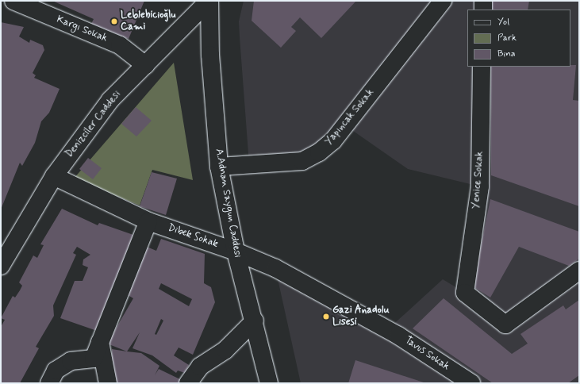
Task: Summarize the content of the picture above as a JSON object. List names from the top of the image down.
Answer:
{
  "streets": {
    "street": [
      "Kargı Sokak",
      "Yapıncak Sokak",
      "Denizciler Caddesi",
      "Yenice Sokak",
      "A.Adnan Saygun Caddesi",
      "Dibek Sokak",
      "Tavus Sokak"
    ]
  },
  "crossings": [
    ["Kargı Sokak", "Denizciler Caddesi"],
    ["Yapıncak Sokak", "A.Adnan Saygun Caddesi"],
    ["Denizciler Caddesi", "A.Adnan Saygun Caddesi"],
    ["Denizciler Caddesi", "Dibek Sokak"],
    ["A.Adnan Saygun Caddesi", "Dibek Sokak"],
    ["Dibek Sokak", "Tavus Sokak"]
  ],
  "places": ["Leblebicioğlu Cami", "Gazi Anadolu Lisesi"],
  "legend": ["Yol", "Park", "Bina"]
}
